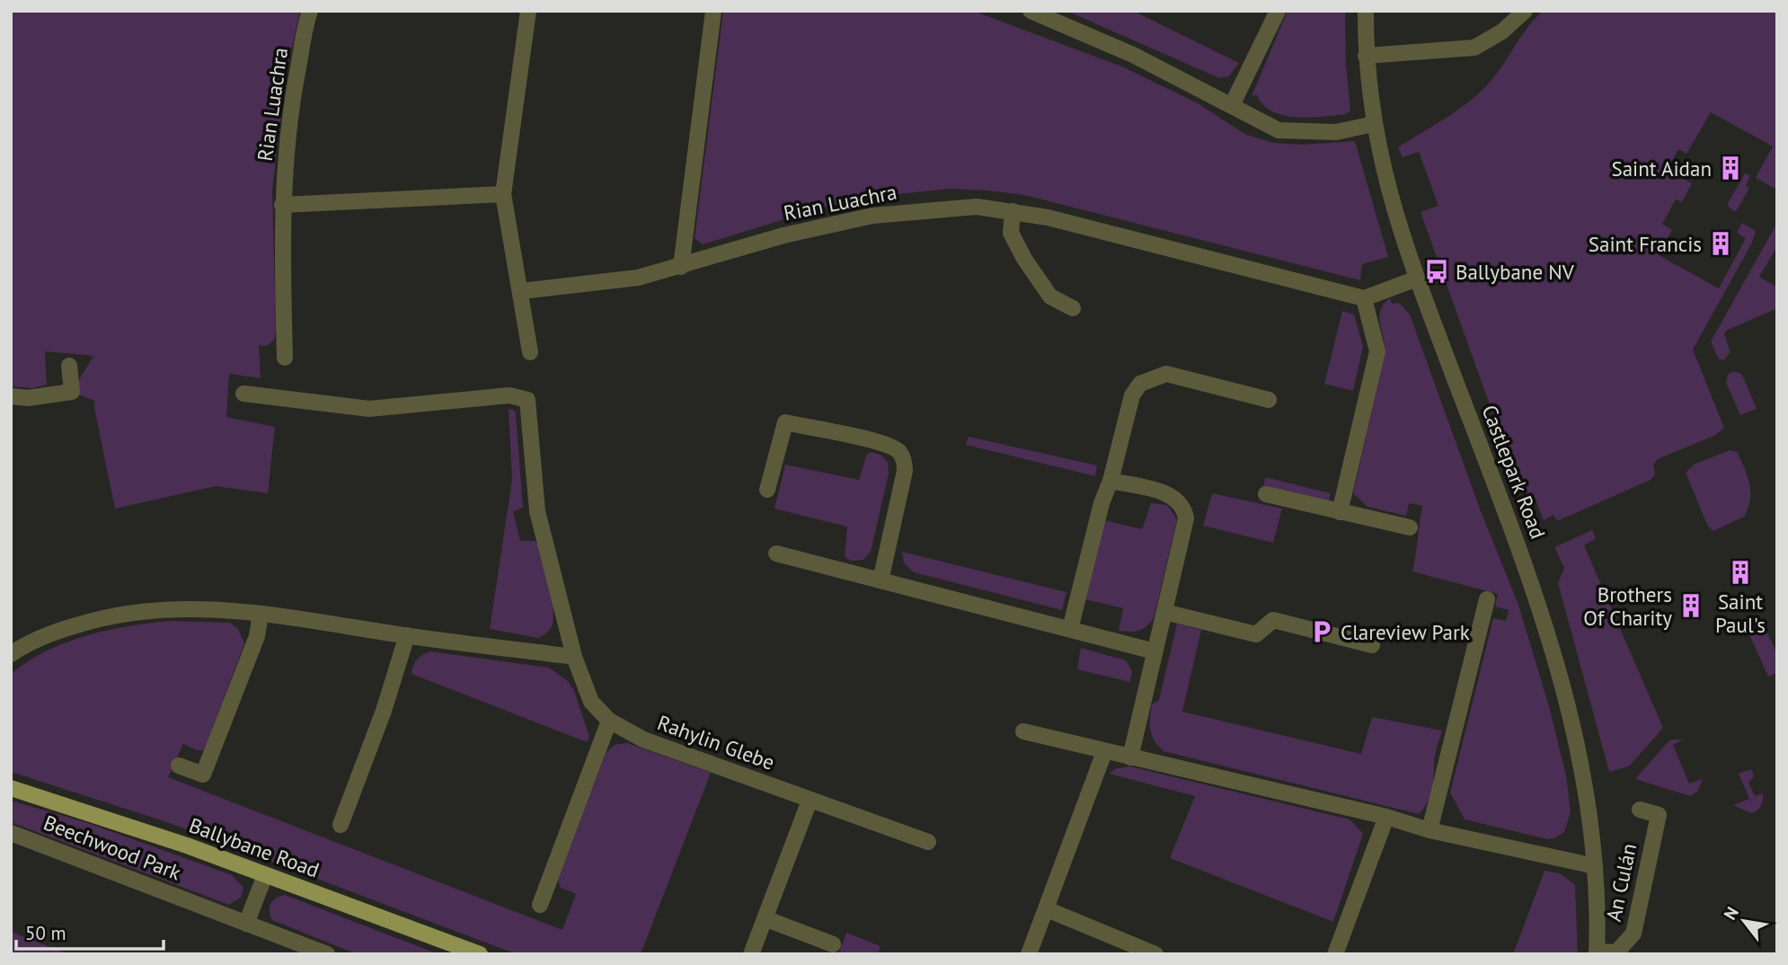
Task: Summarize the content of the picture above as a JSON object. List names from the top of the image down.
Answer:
{
  "streets": {
    "main road": ["Ballybane Road"],
    "street": [
      "Rian Luachra",
      "Castlepark Road",
      "Rahylin Glebe",
      "Beechwood Park",
      "An Culán"
    ]
  },
  "crossings": [
    ["Castlepark Road", "An Culán"]
  ],
  "places": {
    "building": [
      "Saint Aidan",
      "Saint Francis",
      "Saint Paul's",
      "Brothers Of Charity"
    ],
    "bus stop": ["Ballybane NV"],
    "parking": ["Clareview Park"]
  },
  "scale_bar": "50 m",
  "north": "top left"
}
